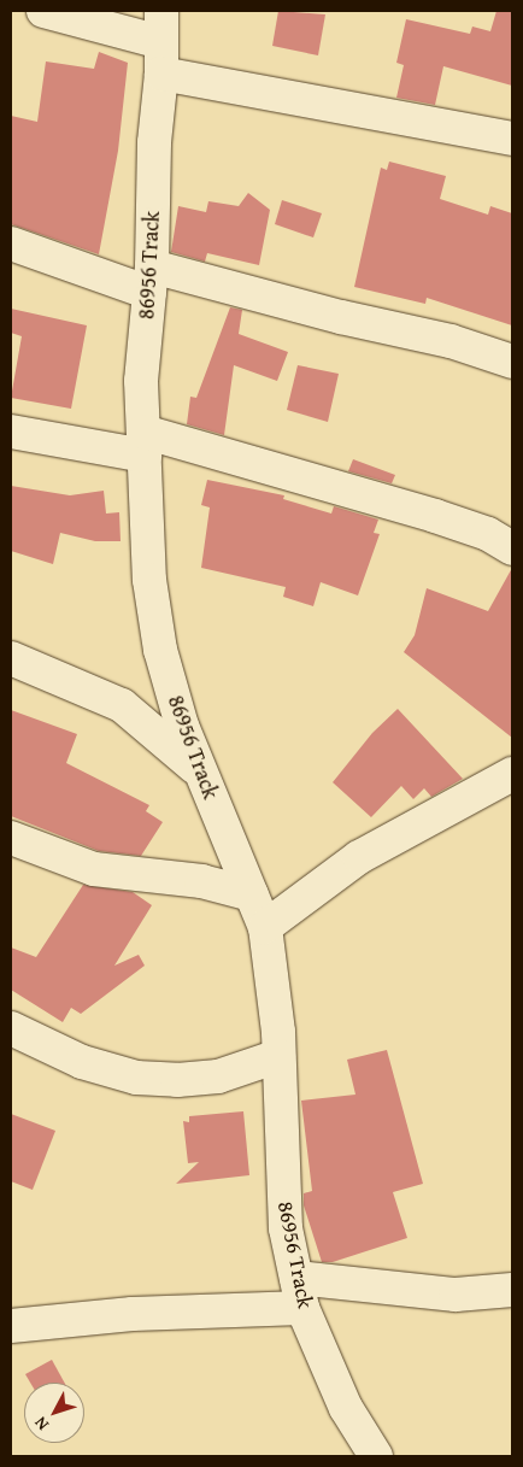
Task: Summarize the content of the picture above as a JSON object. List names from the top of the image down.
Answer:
{
  "streets": {
    "street": ["86956 Track"]
  },
  "north": "bottom left"
}
